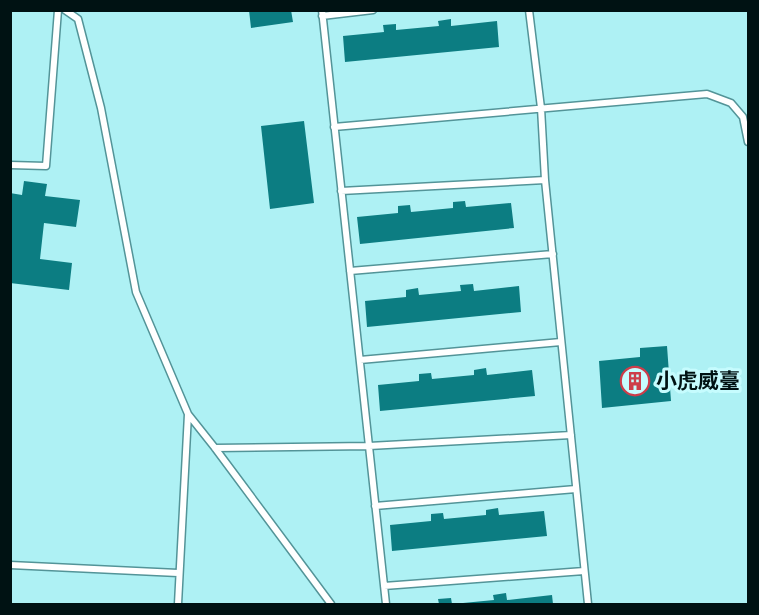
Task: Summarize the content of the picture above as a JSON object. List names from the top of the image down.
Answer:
{
  "places": {
    "building": ["小虎威臺"]
  }
}
